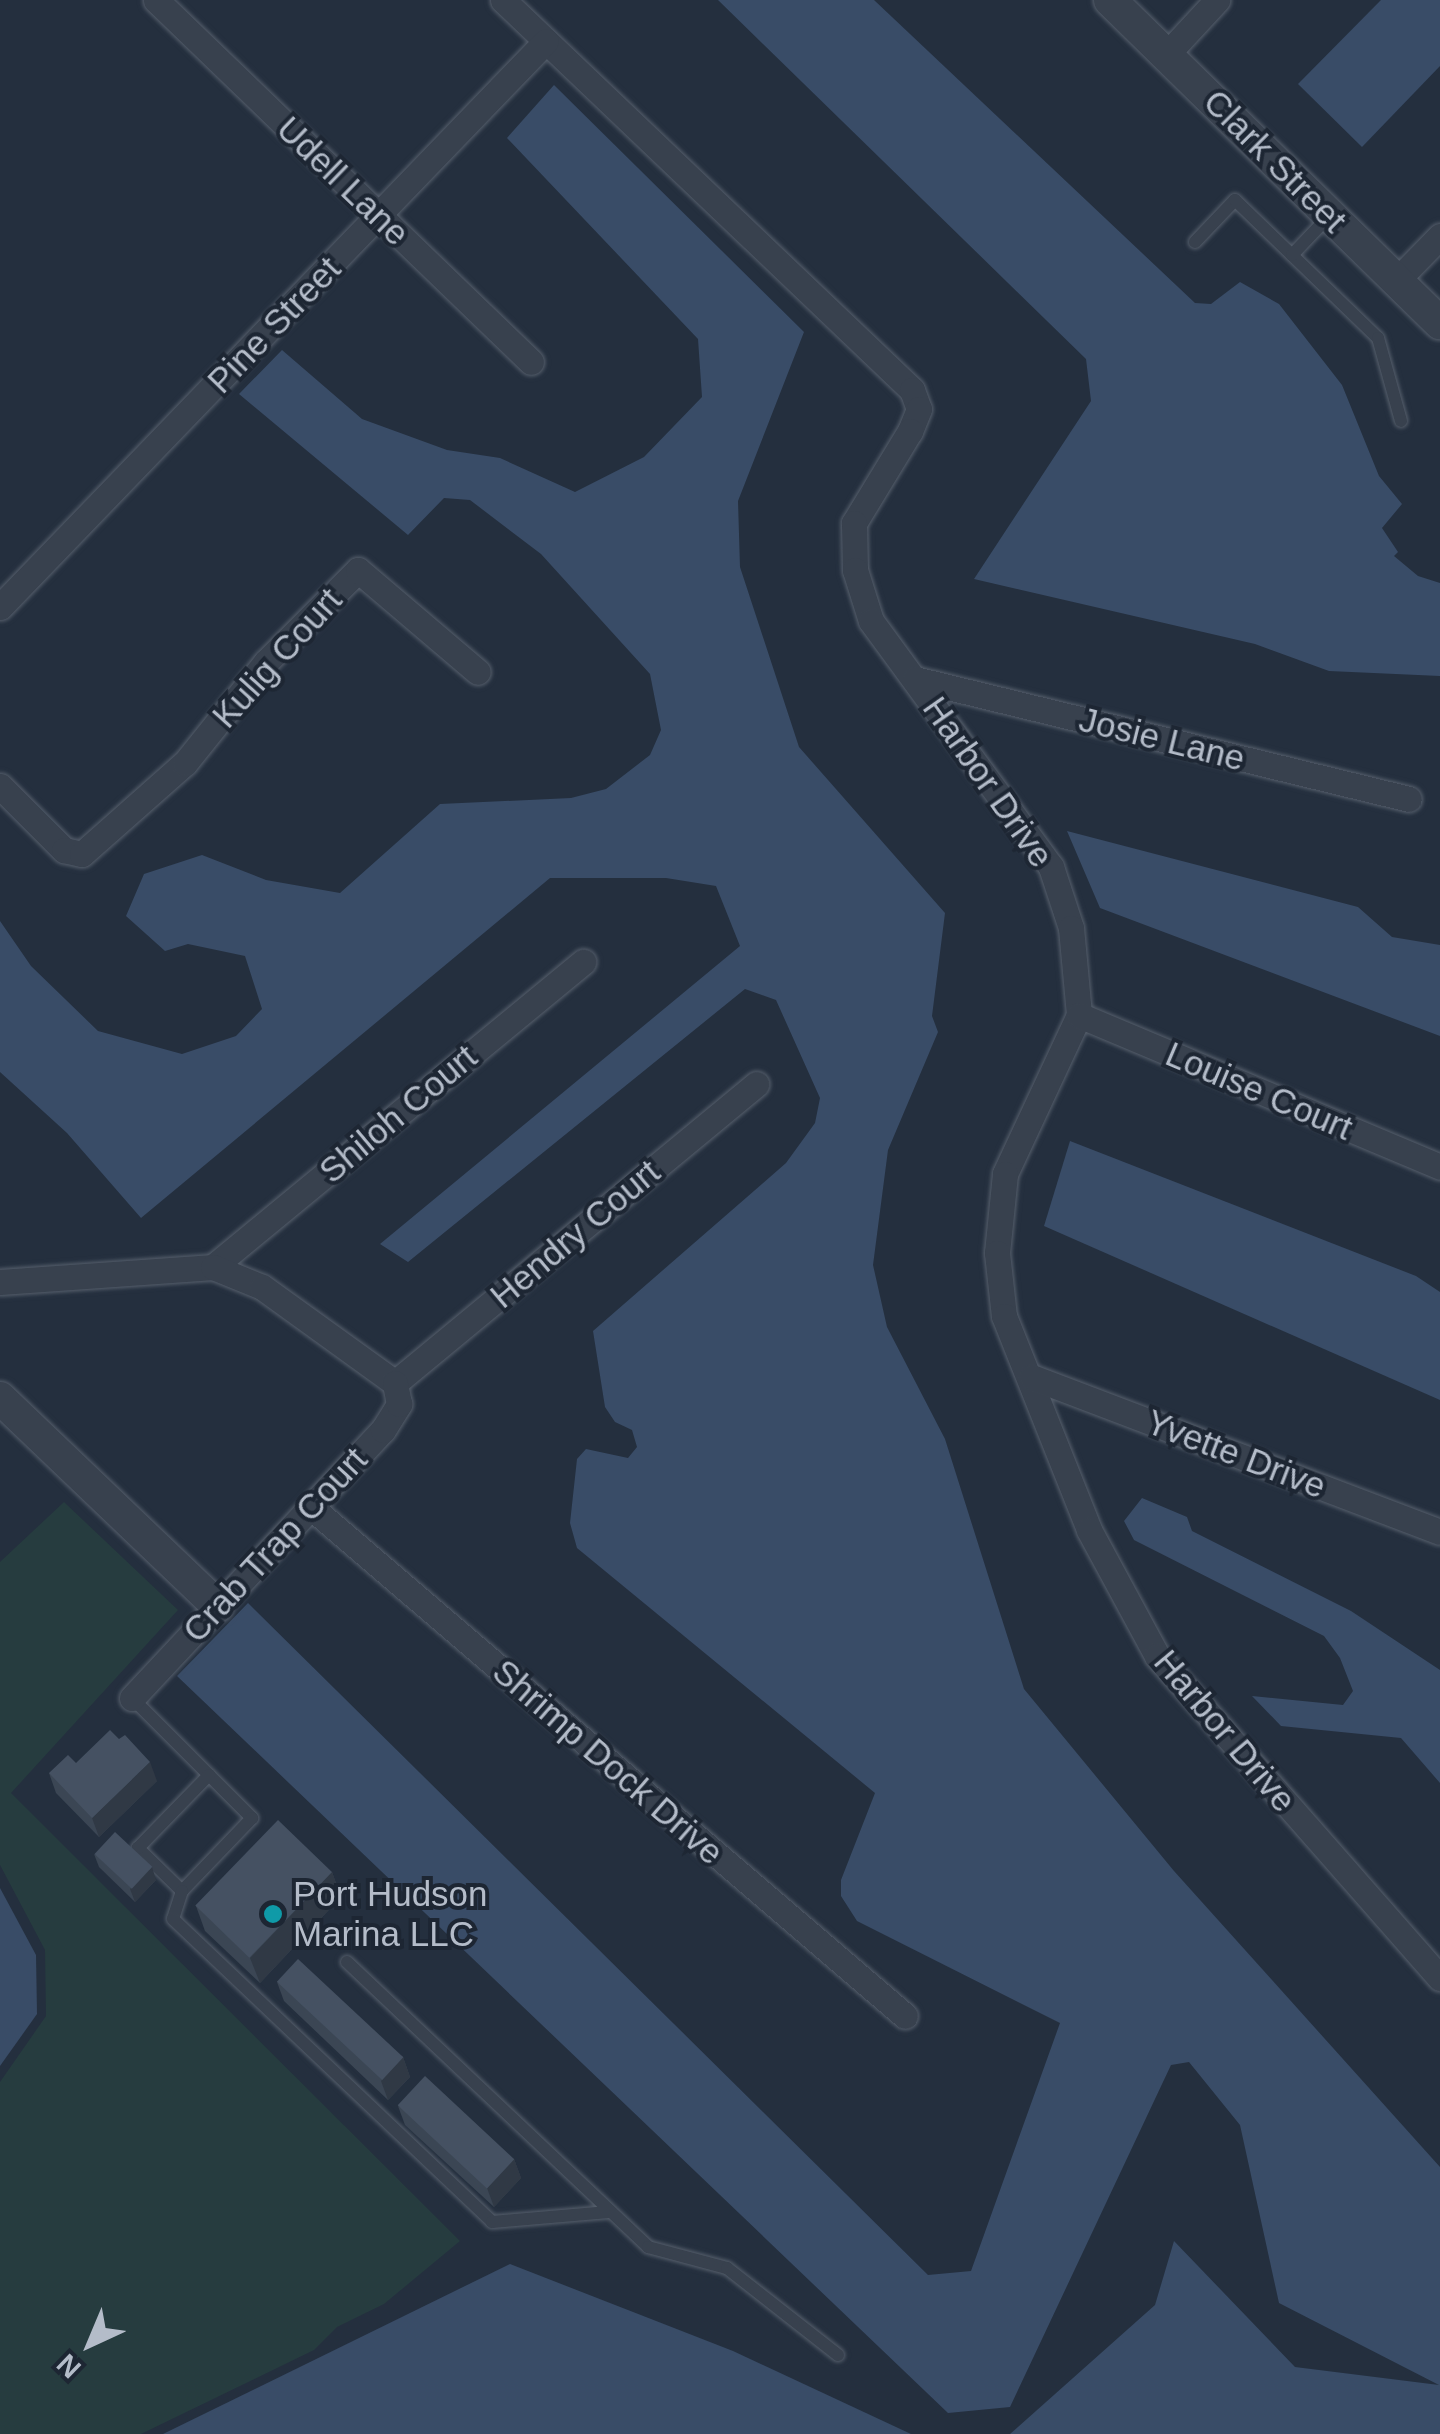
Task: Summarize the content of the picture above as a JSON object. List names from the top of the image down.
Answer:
{
  "streets": {
    "street": [
      "Clark Street",
      "Udell Lane",
      "Pine Street",
      "Kulig Court",
      "Josie Lane",
      "Harbor Drive",
      "Louise Court",
      "Shiloh Court",
      "Hendry Court",
      "Yvette Drive",
      "Crab Trap Court",
      "Shrimp Dock Drive"
    ]
  },
  "crossings": [
    ["Udell Lane", "Pine Street"],
    ["Pine Street", "Harbor Drive"],
    ["Josie Lane", "Harbor Drive"],
    ["Harbor Drive", "Louise Court"],
    ["Harbor Drive", "Yvette Drive"],
    ["Hendry Court", "Crab Trap Court"],
    ["Crab Trap Court", "Shrimp Dock Drive"]
  ],
  "places": ["Port Hudson Marina LLC"],
  "north": "bottom left"
}
